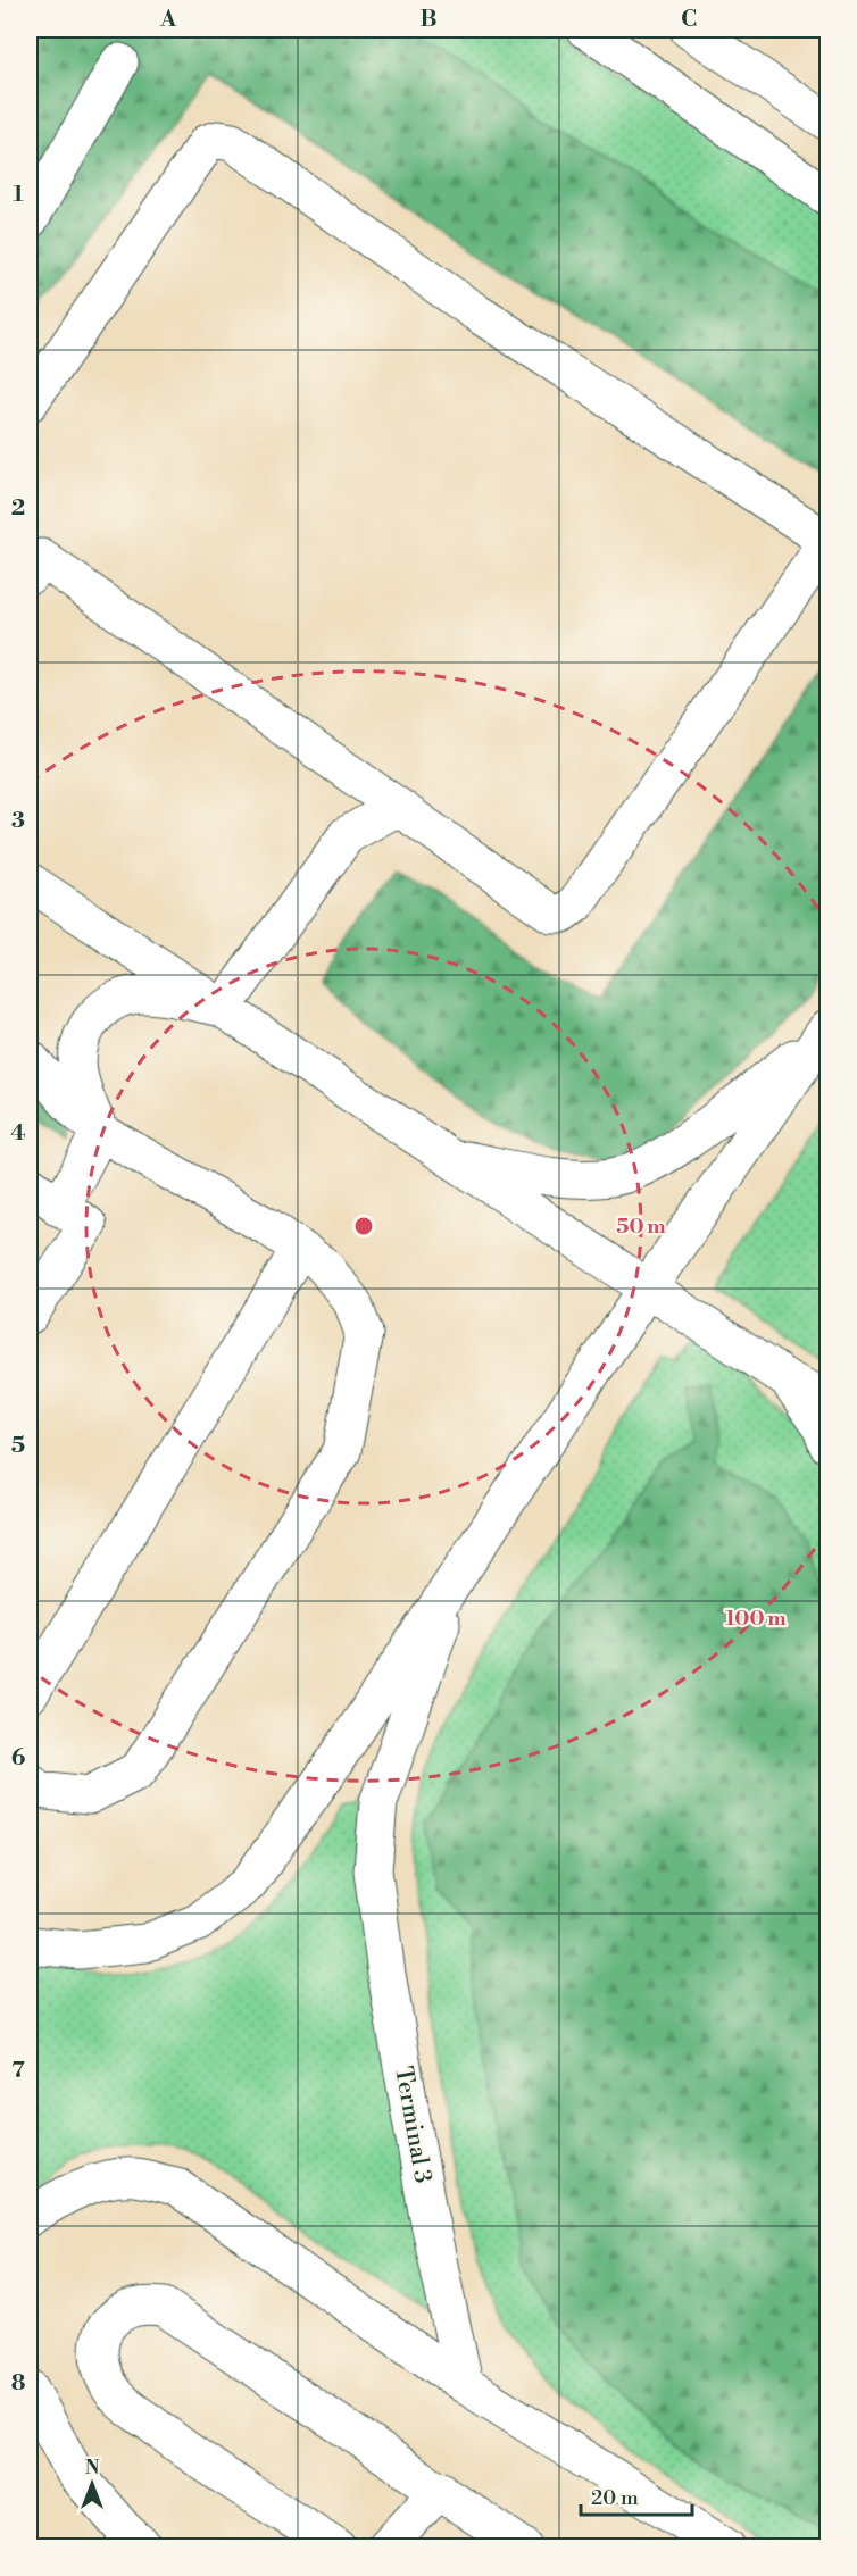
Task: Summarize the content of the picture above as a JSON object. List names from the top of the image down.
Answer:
{
  "streets": {
    "street": ["Terminal 3"]
  },
  "scale_bar": "20 m",
  "north": "top",
  "grid": {
    "columns": ["A", "B", "C"],
    "rows": [
      "1",
      "2",
      "3",
      "4",
      "5",
      "6",
      "7",
      "8"
    ]
  },
  "rings": ["50 m", "100 m"]
}
